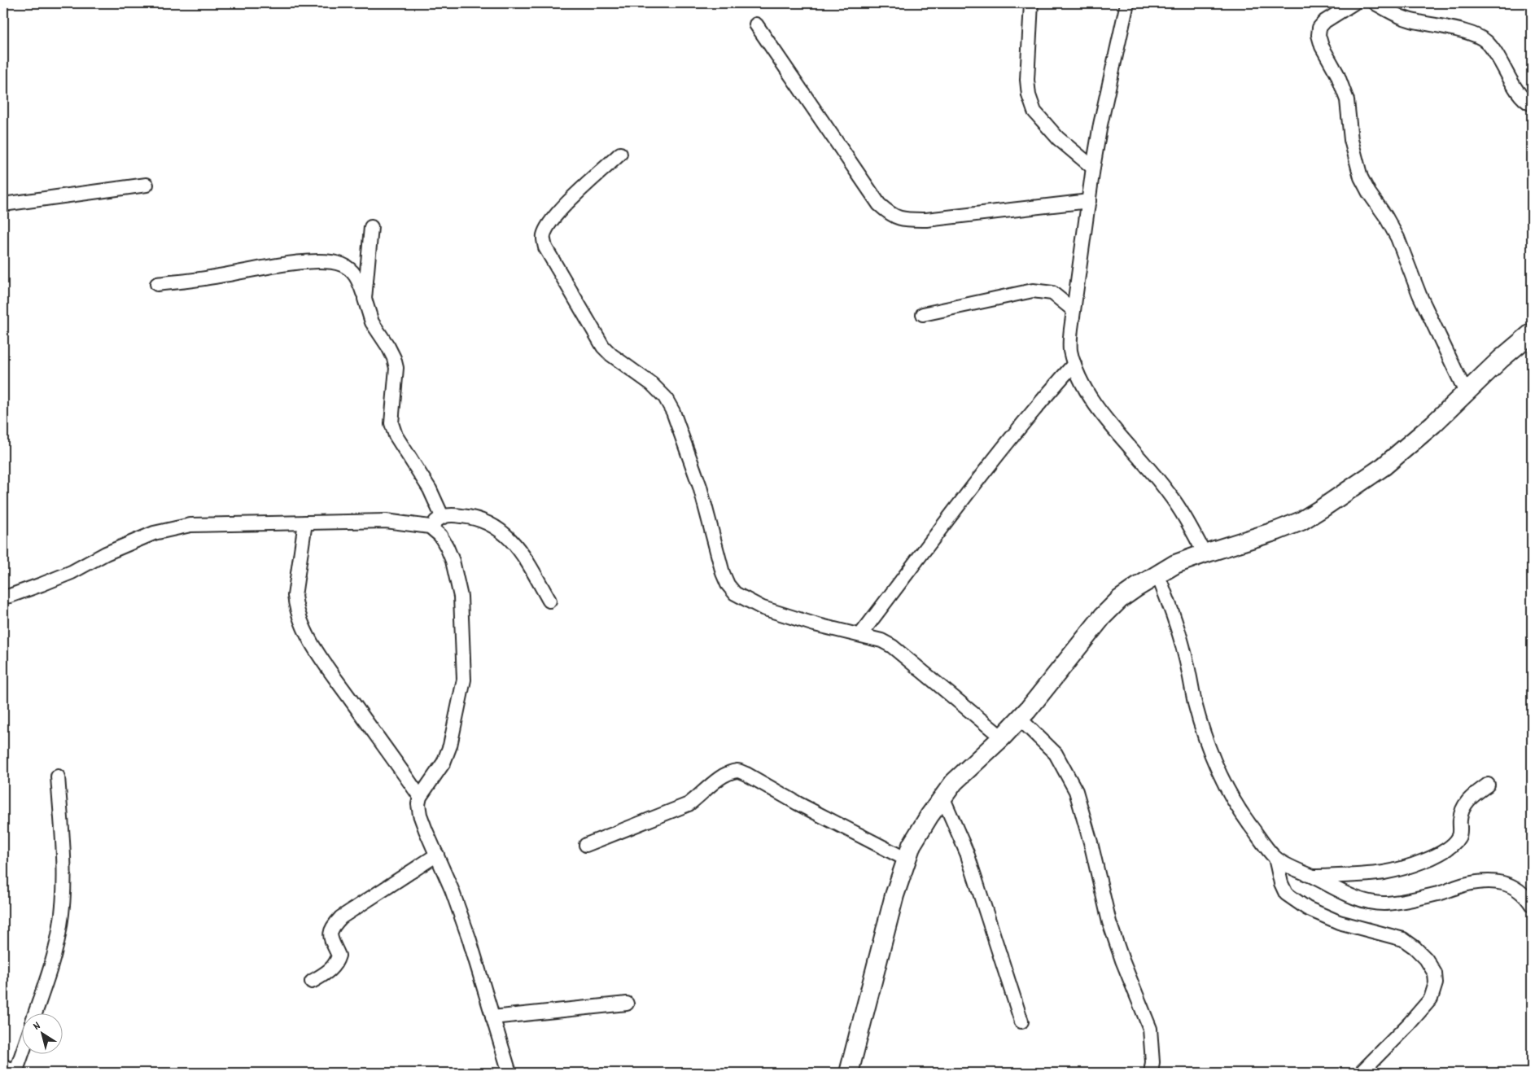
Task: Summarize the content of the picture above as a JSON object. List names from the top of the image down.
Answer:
{
  "north": "top left"
}
